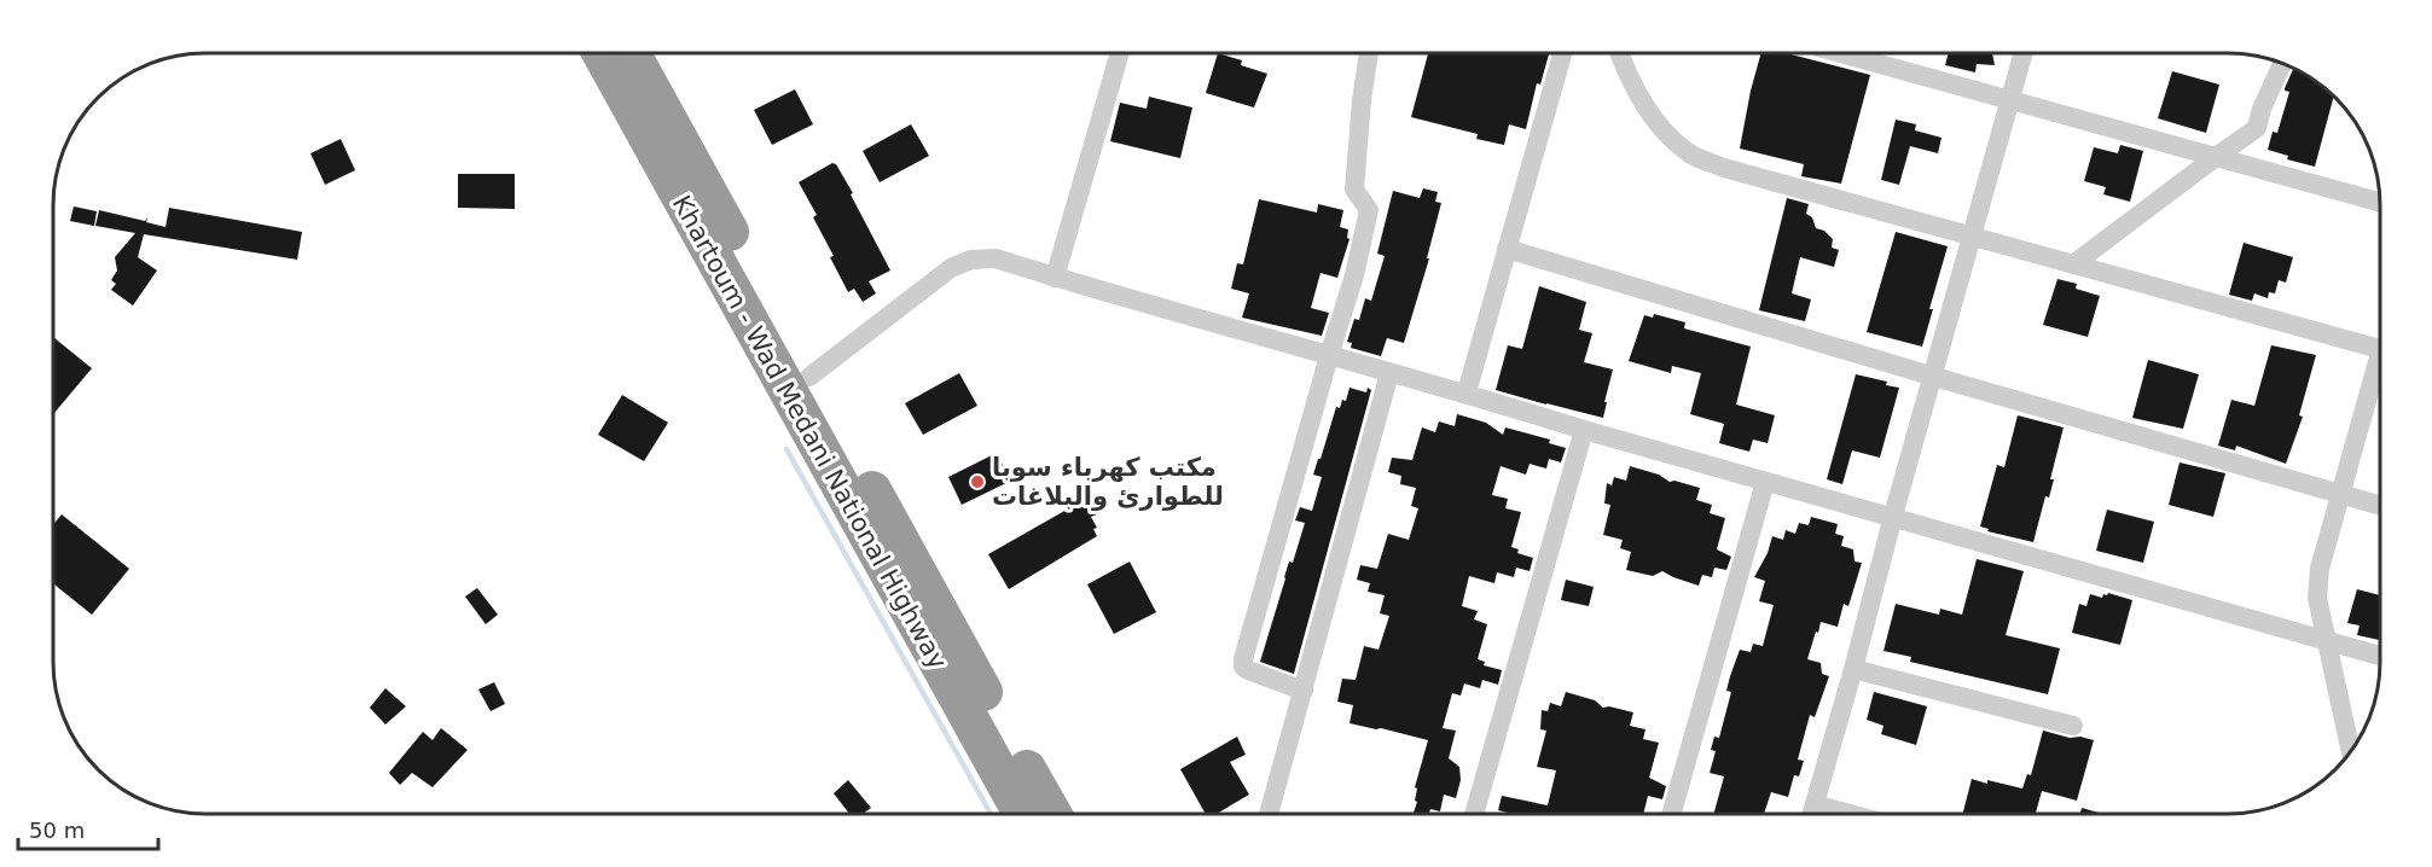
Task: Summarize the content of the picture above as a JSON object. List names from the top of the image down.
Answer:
{
  "streets": {
    "highway": ["Khartoum - Wad Medani National Highway"]
  },
  "places": ["مكتب كهرباء سوبا للطوارئ والبلاغات"],
  "scale_bar": "50 m"
}
